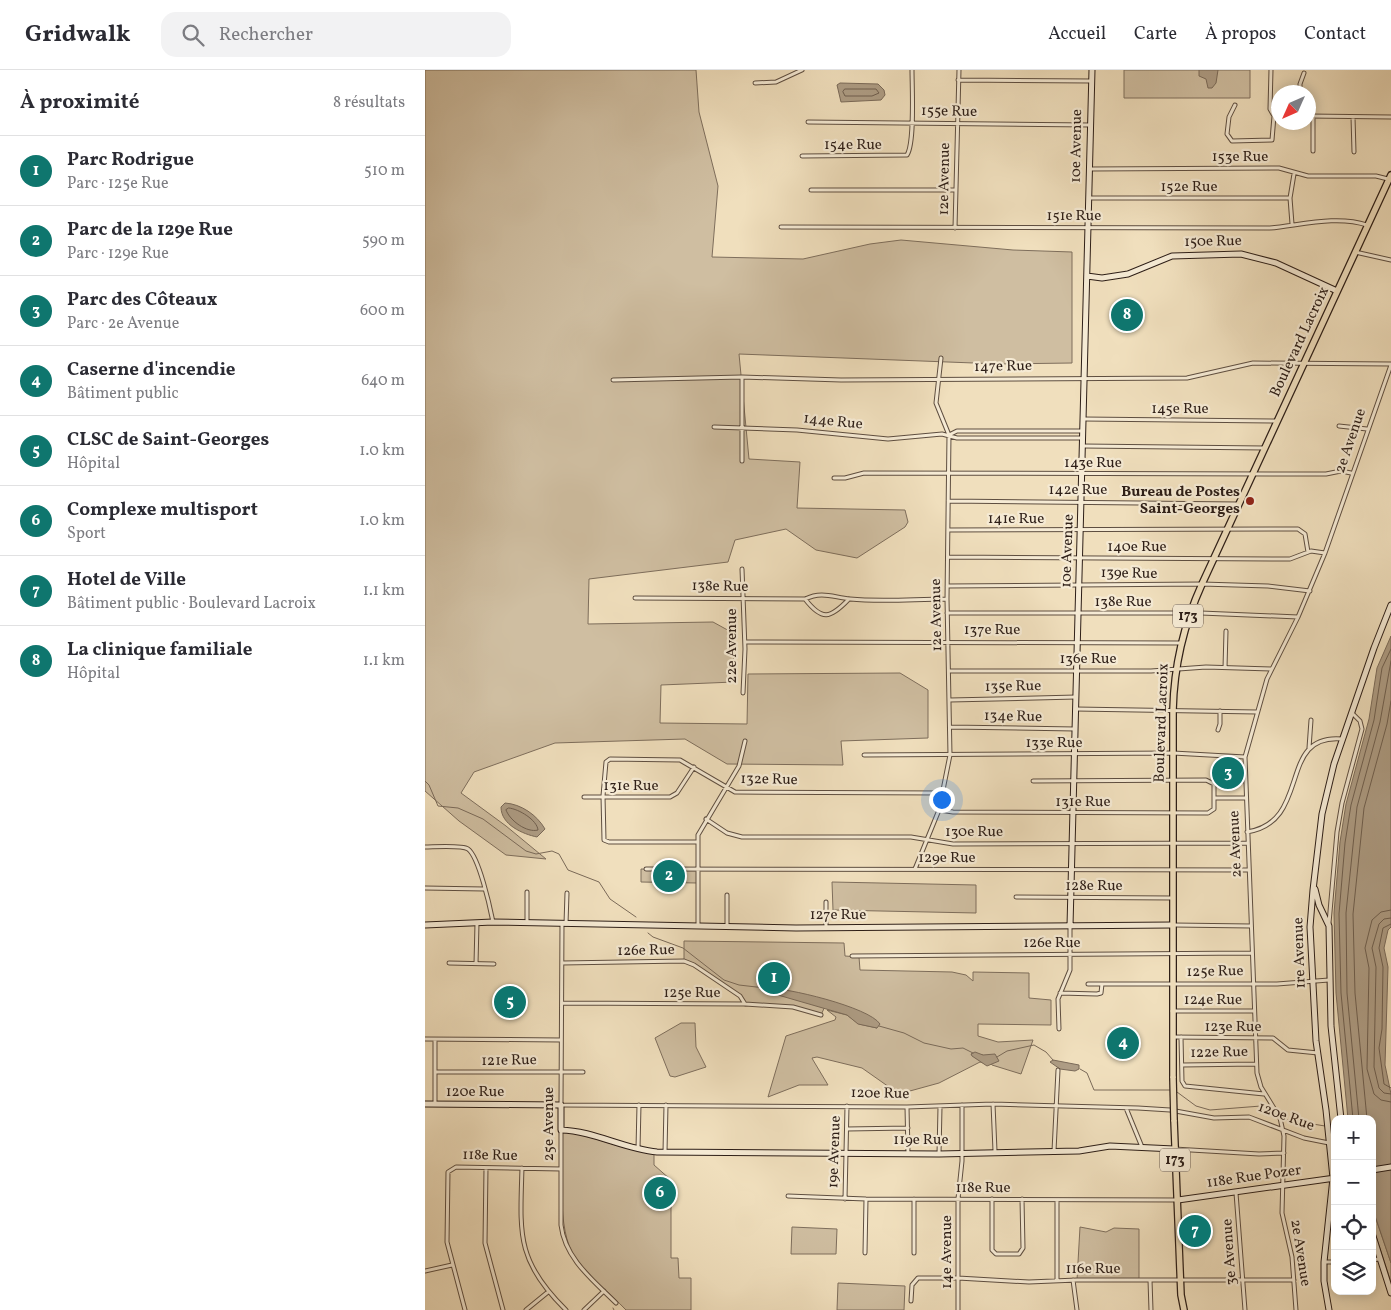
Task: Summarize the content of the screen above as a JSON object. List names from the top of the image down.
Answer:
{
  "streets": {
    "main road": ["Boulevard Lacroix", "173"],
    "street": [
      "155e Rue",
      "154e Rue",
      "10e Avenue",
      "153e Rue",
      "12e Avenue",
      "152e Rue",
      "151e Rue",
      "150e Rue",
      "147e Rue",
      "145e Rue",
      "144e Rue",
      "2e Avenue",
      "143e Rue",
      "142e Rue",
      "141e Rue",
      "140e Rue",
      "139e Rue",
      "138e Rue",
      "137e Rue",
      "22e Avenue",
      "136e Rue",
      "135e Rue",
      "134e Rue",
      "133e Rue",
      "132e Rue",
      "131e Rue",
      "130e Rue",
      "129e Rue",
      "128e Rue",
      "127e Rue",
      "126e Rue",
      "1re Avenue",
      "125e Rue",
      "124e Rue",
      "123e Rue",
      "122e Rue",
      "121e Rue",
      "120e Rue",
      "25e Avenue",
      "119e Rue",
      "19e Avenue",
      "118e Rue",
      "118e Rue Pozer",
      "14e Avenue",
      "3e Avenue",
      "116e Rue"
    ]
  },
  "crossings": [
    ["155e Rue", "154e Rue"],
    ["155e Rue", "10e Avenue"],
    ["155e Rue", "12e Avenue"],
    ["10e Avenue", "153e Rue"],
    ["10e Avenue", "152e Rue"],
    ["10e Avenue", "151e Rue"],
    ["10e Avenue", "150e Rue"],
    ["10e Avenue", "147e Rue"],
    ["10e Avenue", "145e Rue"],
    ["10e Avenue", "144e Rue"],
    ["10e Avenue", "143e Rue"],
    ["10e Avenue", "142e Rue"],
    ["10e Avenue", "141e Rue"],
    ["10e Avenue", "140e Rue"],
    ["10e Avenue", "139e Rue"],
    ["10e Avenue", "138e Rue"],
    ["10e Avenue", "137e Rue"],
    ["10e Avenue", "136e Rue"],
    ["10e Avenue", "135e Rue"],
    ["10e Avenue", "134e Rue"],
    ["10e Avenue", "133e Rue"],
    ["10e Avenue", "131e Rue"],
    ["10e Avenue", "130e Rue"],
    ["10e Avenue", "129e Rue"],
    ["10e Avenue", "128e Rue"],
    ["10e Avenue", "127e Rue"],
    ["10e Avenue", "126e Rue"],
    ["10e Avenue", "125e Rue"],
    ["153e Rue", "Boulevard Lacroix"],
    ["12e Avenue", "151e Rue"],
    ["12e Avenue", "147e Rue"],
    ["12e Avenue", "144e Rue"],
    ["12e Avenue", "143e Rue"],
    ["12e Avenue", "142e Rue"],
    ["12e Avenue", "141e Rue"],
    ["12e Avenue", "140e Rue"],
    ["12e Avenue", "139e Rue"],
    ["12e Avenue", "138e Rue"],
    ["12e Avenue", "137e Rue"],
    ["12e Avenue", "136e Rue"],
    ["12e Avenue", "135e Rue"],
    ["12e Avenue", "134e Rue"],
    ["12e Avenue", "133e Rue"],
    ["12e Avenue", "132e Rue"],
    ["12e Avenue", "131e Rue"],
    ["12e Avenue", "130e Rue"],
    ["12e Avenue", "129e Rue"],
    ["151e Rue", "Boulevard Lacroix"],
    ["150e Rue", "Boulevard Lacroix"],
    ["Boulevard Lacroix", "147e Rue"],
    ["Boulevard Lacroix", "145e Rue"],
    ["Boulevard Lacroix", "143e Rue"],
    ["Boulevard Lacroix", "142e Rue"],
    ["Boulevard Lacroix", "141e Rue"],
    ["Boulevard Lacroix", "140e Rue"],
    ["Boulevard Lacroix", "139e Rue"],
    ["Boulevard Lacroix", "138e Rue"],
    ["Boulevard Lacroix", "173"],
    ["Boulevard Lacroix", "137e Rue"],
    ["Boulevard Lacroix", "136e Rue"],
    ["Boulevard Lacroix", "133e Rue"],
    ["Boulevard Lacroix", "131e Rue"],
    ["Boulevard Lacroix", "130e Rue"],
    ["Boulevard Lacroix", "129e Rue"],
    ["Boulevard Lacroix", "128e Rue"],
    ["Boulevard Lacroix", "127e Rue"],
    ["Boulevard Lacroix", "126e Rue"],
    ["Boulevard Lacroix", "125e Rue"],
    ["Boulevard Lacroix", "124e Rue"],
    ["Boulevard Lacroix", "123e Rue"],
    ["Boulevard Lacroix", "119e Rue"],
    ["147e Rue", "2e Avenue"],
    ["2e Avenue", "143e Rue"],
    ["2e Avenue", "140e Rue"],
    ["2e Avenue", "139e Rue"],
    ["2e Avenue", "138e Rue"],
    ["2e Avenue", "136e Rue"],
    ["2e Avenue", "133e Rue"],
    ["2e Avenue", "130e Rue"],
    ["2e Avenue", "129e Rue"],
    ["2e Avenue", "127e Rue"],
    ["2e Avenue", "126e Rue"],
    ["2e Avenue", "125e Rue"],
    ["2e Avenue", "124e Rue"],
    ["2e Avenue", "123e Rue"],
    ["2e Avenue", "122e Rue"],
    ["2e Avenue", "120e Rue"],
    ["2e Avenue", "119e Rue"],
    ["2e Avenue", "118e Rue Pozer"],
    ["2e Avenue", "116e Rue"],
    ["141e Rue", "140e Rue"],
    ["138e Rue", "22e Avenue"],
    ["173", "119e Rue"],
    ["173", "118e Rue"],
    ["173", "118e Rue Pozer"],
    ["173", "116e Rue"],
    ["137e Rue", "22e Avenue"],
    ["132e Rue", "131e Rue"],
    ["127e Rue", "25e Avenue"],
    ["126e Rue", "125e Rue"],
    ["126e Rue", "25e Avenue"],
    ["1re Avenue", "125e Rue"],
    ["1re Avenue", "123e Rue"],
    ["1re Avenue", "120e Rue"],
    ["125e Rue", "25e Avenue"],
    ["121e Rue", "25e Avenue"],
    ["120e Rue", "25e Avenue"],
    ["120e Rue", "19e Avenue"],
    ["120e Rue", "14e Avenue"],
    ["25e Avenue", "119e Rue"],
    ["25e Avenue", "118e Rue"],
    ["119e Rue", "19e Avenue"],
    ["119e Rue", "14e Avenue"],
    ["19e Avenue", "118e Rue"],
    ["118e Rue", "118e Rue Pozer"],
    ["118e Rue", "14e Avenue"],
    ["118e Rue Pozer", "3e Avenue"],
    ["14e Avenue", "116e Rue"],
    ["3e Avenue", "116e Rue"]
  ],
  "places": ["Bureau de Postes Saint-Georges"],
  "north": "bottom left",
  "page": {
    "header": "Gridwalk",
    "search": "Rechercher",
    "nav": [
      "Accueil",
      "Carte",
      "À propos",
      "Contact"
    ],
    "heading": ["À proximité", "8 résultats"],
    "list": [
      {
        "mark": "1",
        "name": "Parc Rodrigue",
        "note": "Parc · 125e Rue",
        "value": "510 m"
      },
      {
        "mark": "2",
        "name": "Parc de la 129e Rue",
        "note": "Parc · 129e Rue",
        "value": "590 m"
      },
      {
        "mark": "3",
        "name": "Parc des Côteaux",
        "note": "Parc · 2e Avenue",
        "value": "600 m"
      },
      {
        "mark": "4",
        "name": "Caserne d'incendie",
        "note": "Bâtiment public",
        "value": "640 m"
      },
      {
        "mark": "5",
        "name": "CLSC de Saint-Georges",
        "note": "Hôpital",
        "value": "1.0 km"
      },
      {
        "mark": "6",
        "name": "Complexe multisport",
        "note": "Sport",
        "value": "1.0 km"
      },
      {
        "mark": "7",
        "name": "Hotel de Ville",
        "note": "Bâtiment public · Boulevard Lacroix",
        "value": "1.1 km"
      },
      {
        "mark": "8",
        "name": "La clinique familiale",
        "note": "Hôpital",
        "value": "1.1 km"
      }
    ],
    "pins": [
      "8",
      "3",
      "2",
      "1",
      "5",
      "4",
      "6",
      "7"
    ],
    "map_buttons": ["+", "−"]
  }
}
